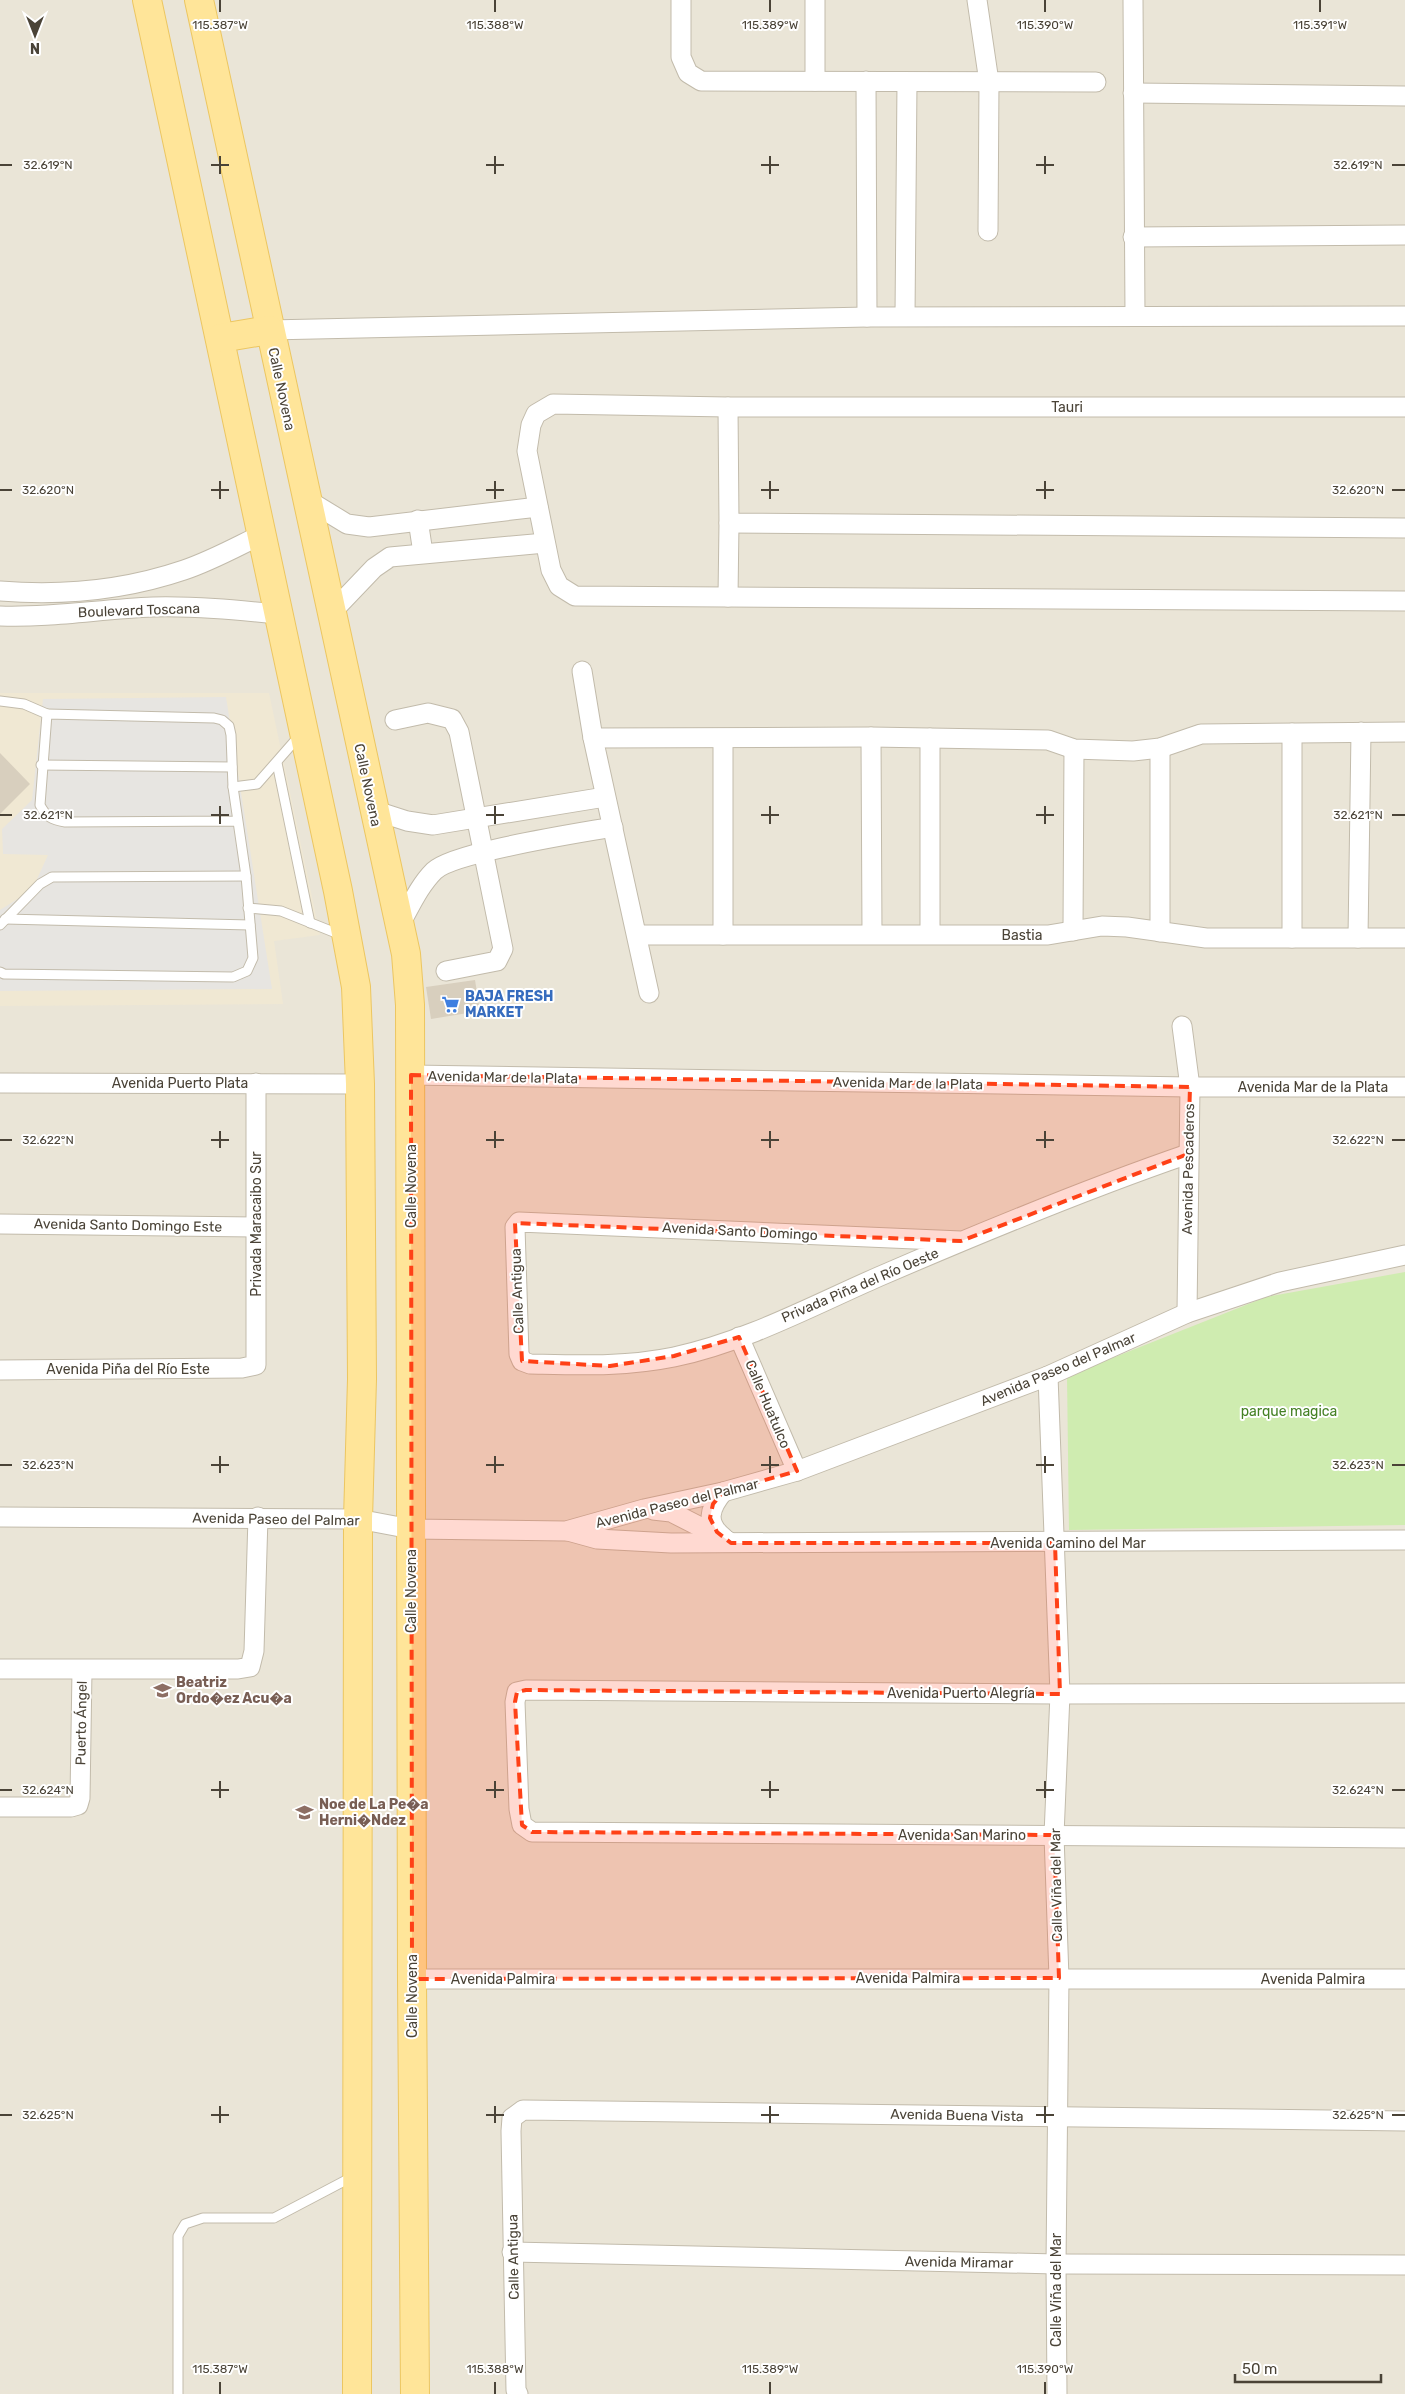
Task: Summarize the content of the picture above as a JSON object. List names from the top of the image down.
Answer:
{
  "streets": {
    "main road": ["Calle Novena"],
    "street": [
      "Tauri",
      "Boulevard Toscana",
      "Bastia",
      "Avenida Mar de la Plata",
      "Avenida Puerto Plata",
      "Avenida Pescaderos",
      "Privada Maracaibo Sur",
      "Avenida Santo Domingo Este",
      "Avenida Santo Domingo",
      "Privada Piña del Río Oeste",
      "Calle Antigua",
      "Avenida Piña del Río Este",
      "Avenida Paseo del Palmar",
      "Calle Huatulco",
      "Avenida Camino del Mar",
      "Avenida Puerto Alegría",
      "Puerto Ángel",
      "Avenida San Marino",
      "Calle Viña del Mar",
      "Avenida Palmira",
      "Avenida Buena Vista",
      "Avenida Miramar"
    ]
  },
  "crossings": [
    ["Calle Novena", "Avenida Mar de la Plata"],
    ["Calle Novena", "Avenida Paseo del Palmar"],
    ["Calle Novena", "Avenida Palmira"],
    ["Avenida Mar de la Plata", "Avenida Pescaderos"],
    ["Avenida Puerto Plata", "Privada Maracaibo Sur"],
    ["Avenida Pescaderos", "Privada Piña del Río Oeste"],
    ["Avenida Pescaderos", "Avenida Paseo del Palmar"],
    ["Privada Maracaibo Sur", "Avenida Santo Domingo Este"],
    ["Privada Maracaibo Sur", "Avenida Piña del Río Este"],
    ["Avenida Santo Domingo", "Privada Piña del Río Oeste"],
    ["Avenida Santo Domingo", "Calle Antigua"],
    ["Privada Piña del Río Oeste", "Calle Antigua"],
    ["Privada Piña del Río Oeste", "Calle Huatulco"],
    ["Calle Antigua", "Avenida Buena Vista"],
    ["Calle Antigua", "Avenida Miramar"],
    ["Avenida Paseo del Palmar", "Calle Huatulco"],
    ["Avenida Paseo del Palmar", "Avenida Camino del Mar"],
    ["Avenida Paseo del Palmar", "Calle Viña del Mar"],
    ["Avenida Camino del Mar", "Calle Viña del Mar"],
    ["Avenida Puerto Alegría", "Avenida San Marino"],
    ["Avenida Puerto Alegría", "Calle Viña del Mar"],
    ["Avenida San Marino", "Calle Viña del Mar"],
    ["Calle Viña del Mar", "Avenida Palmira"],
    ["Calle Viña del Mar", "Avenida Buena Vista"],
    ["Calle Viña del Mar", "Avenida Miramar"]
  ],
  "parks": ["parque magica"],
  "places": {
    "supermarket": ["BAJA FRESH MARKET"],
    "school or university": ["Beatriz Ordo�ez Acu�a", "Noe de La Pe�a Herni�Ndez"]
  },
  "scale_bar": "50 m",
  "north": "bottom",
  "coordinates": [
    "115.387°W",
    "115.388°W",
    "115.389°W",
    "115.390°W",
    "115.391°W",
    "32.619°N",
    "32.620°N",
    "32.621°N",
    "32.622°N",
    "32.623°N",
    "32.624°N",
    "32.625°N"
  ]
}
